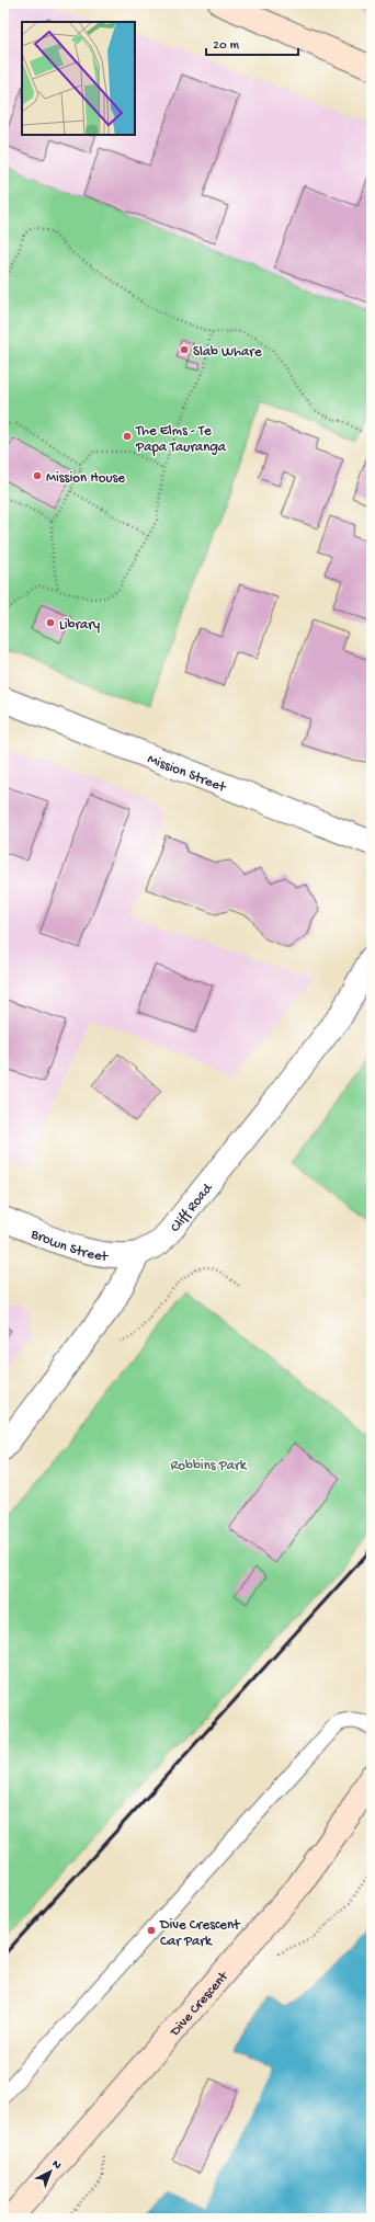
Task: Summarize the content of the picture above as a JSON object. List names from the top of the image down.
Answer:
{
  "streets": {
    "main road": ["Dive Crescent"],
    "street": ["Mission Street", "Cliff Road", "Brown Street"]
  },
  "crossings": [
    ["Cliff Road", "Brown Street"]
  ],
  "parks": ["Robbins Park"],
  "places": [
    "Slab Whare",
    "The Elms - Te Papa Tauranga",
    "Mission House",
    "Library",
    "Dive Crescent Car Park"
  ],
  "scale_bar": "20 m",
  "north": "top right"
}
